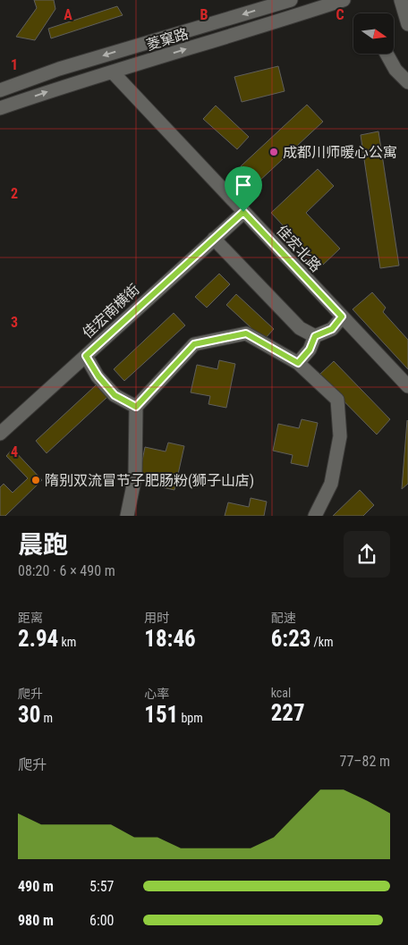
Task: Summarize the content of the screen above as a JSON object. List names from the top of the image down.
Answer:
{
  "streets": {
    "street": ["菱窠路", "佳宏北路", "佳宏南横街"]
  },
  "crossings": [
    ["菱窠路", "佳宏北路"],
    ["佳宏北路", "佳宏南横街"]
  ],
  "places": ["成都川师暖心公寓", "隋别双流冒节子肥肠粉(狮子山店)"],
  "north": "right",
  "page": {
    "heading": ["晨跑", "08:20 · 6 × 490 m"],
    "stats": [
      ["距离", "2.94 km"],
      ["用时", "18:46"],
      ["配速", "6:23 /km"],
      ["爬升", "30 m"],
      ["心率", "151 bpm"],
      ["kcal", "227"]
    ],
    "chart": ["爬升", "77–82 m"],
    "list": [
      {
        "name": "490 m",
        "note": "5:57"
      },
      {
        "name": "980 m",
        "note": "6:00"
      }
    ]
  },
  "grid": {
    "columns": ["A", "B", "C"],
    "rows": [
      "1",
      "2",
      "3",
      "4"
    ]
  }
}
